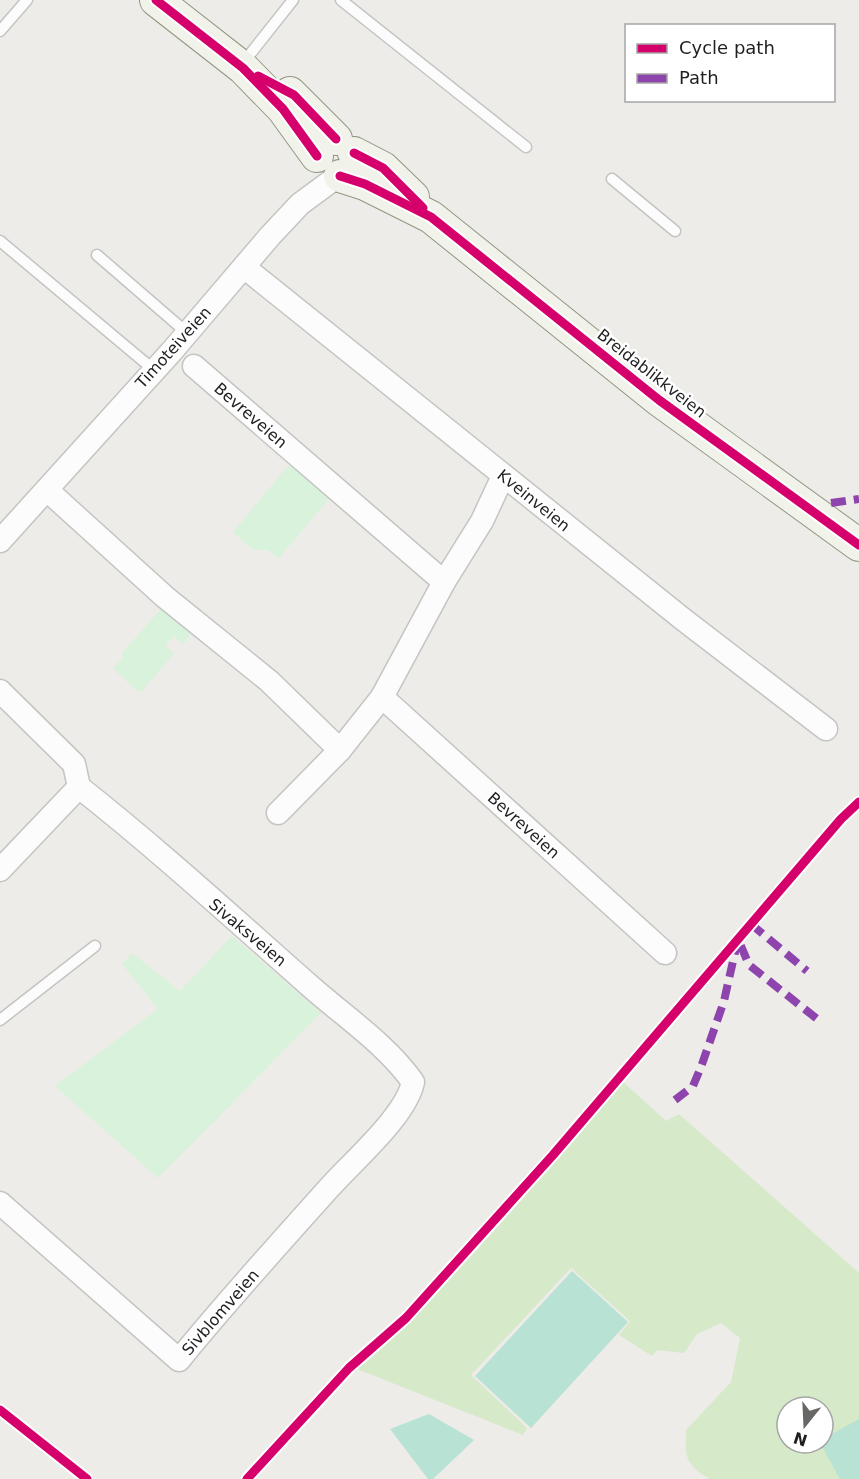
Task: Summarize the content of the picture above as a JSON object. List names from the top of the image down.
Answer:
{
  "streets": {
    "main road": ["Breidablikkveien"],
    "street": [
      "Timoteiveien",
      "Bevreveien",
      "Kveinveien",
      "Sivaksveien",
      "Sivblomveien"
    ]
  },
  "crossings": [
    ["Timoteiveien", "Breidablikkveien"],
    ["Timoteiveien", "Kveinveien"],
    ["Sivaksveien", "Sivblomveien"]
  ],
  "legend": ["Cycle path", "Path"],
  "north": "bottom"
}
